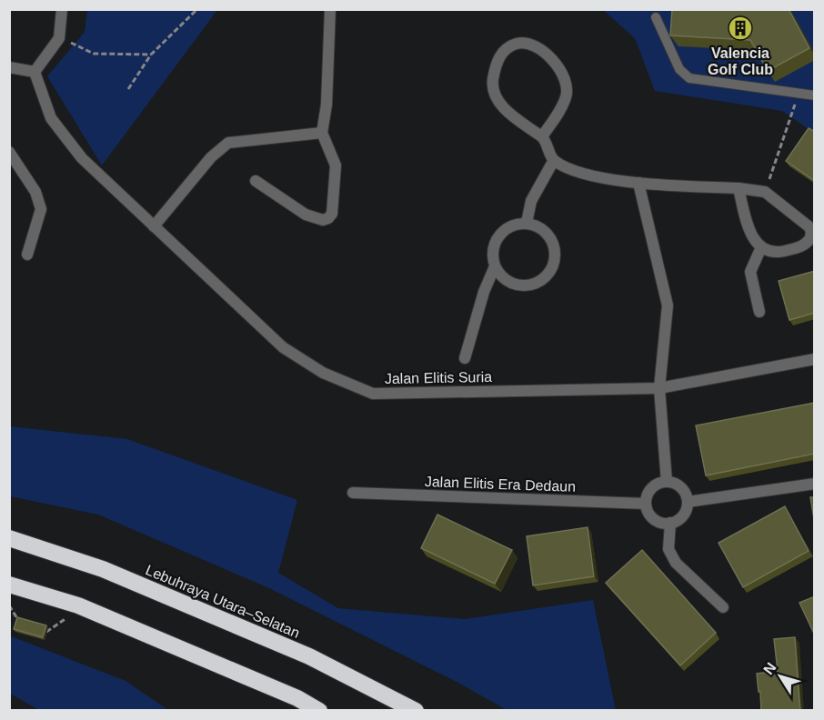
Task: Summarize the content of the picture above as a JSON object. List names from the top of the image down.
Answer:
{
  "streets": {
    "highway": ["Lebuhraya Utara–Selatan"],
    "street": ["Jalan Elitis Suria", "Jalan Elitis Era Dedaun"]
  },
  "places": {
    "building": ["Valencia Golf Club"]
  },
  "north": "top left"
}
